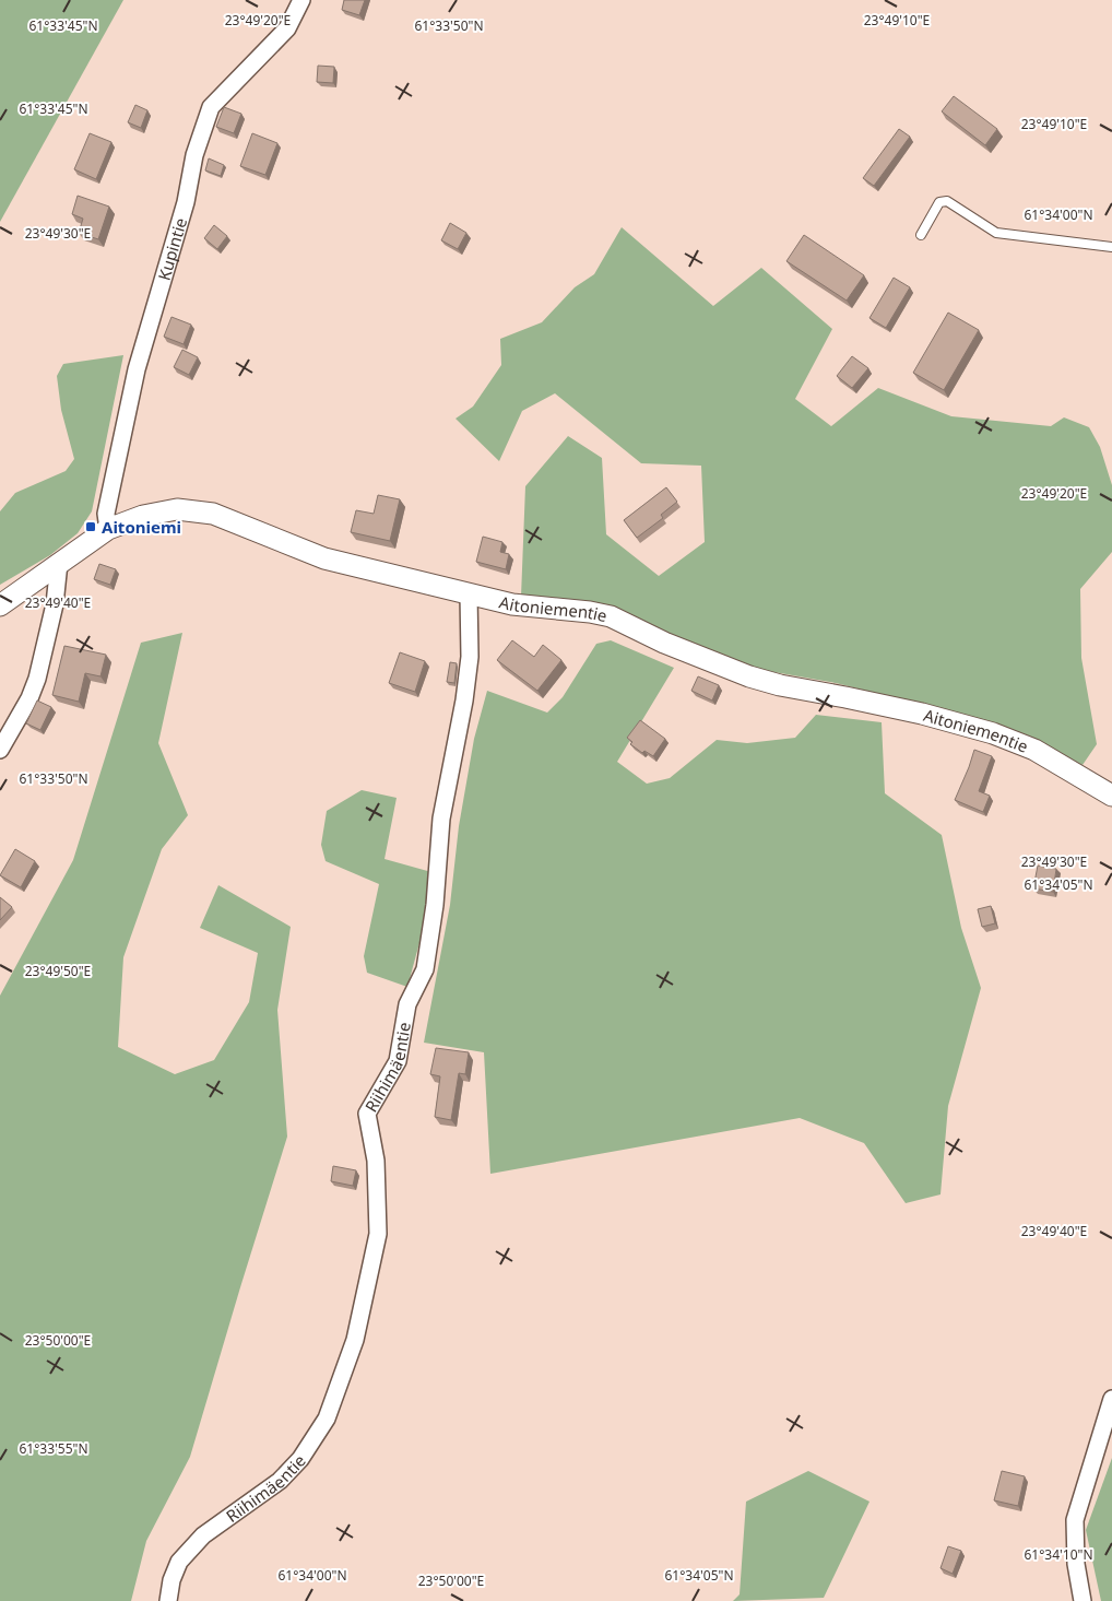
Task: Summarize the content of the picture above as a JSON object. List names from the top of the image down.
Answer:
{
  "streets": {
    "street": ["Kupintie", "Aitoniementie", "Riihimäentie"]
  },
  "crossings": [
    ["Kupintie", "Aitoniementie"],
    ["Aitoniementie", "Riihimäentie"]
  ],
  "places": {
    "transit": ["Aitoniemi"]
  },
  "coordinates": [
    "23°49'10\"E",
    "23°49'20\"E",
    "61°33'45\"N",
    "61°33'50\"N",
    "61°34'00\"N",
    "23°49'30\"E",
    "23°49'40\"E",
    "61°34'05\"N",
    "23°49'50\"E",
    "23°50'00\"E",
    "61°33'55\"N",
    "61°34'10\"N"
  ]
}
